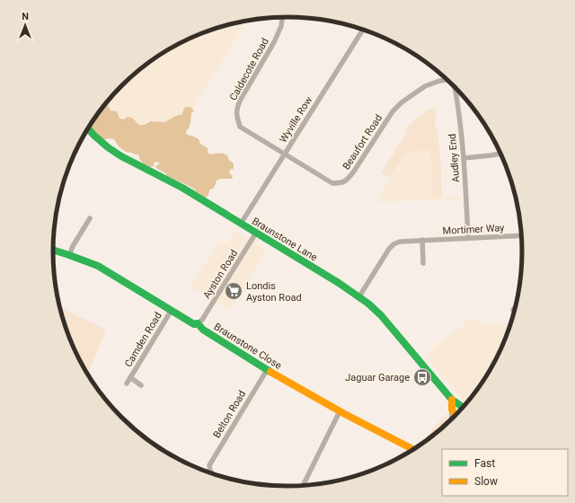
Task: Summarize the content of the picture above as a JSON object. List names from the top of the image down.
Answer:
{
  "streets": {
    "street": [
      "Caldecote Road",
      "Wyville Row",
      "Beaufort Road",
      "Audley End",
      "Mortimer Way",
      "Braunstone Lane",
      "Ayston Road",
      "Camden Road",
      "Braunstone Close",
      "Belton Road"
    ]
  },
  "crossings": [
    ["Caldecote Road", "Wyville Row"],
    ["Caldecote Road", "Beaufort Road"],
    ["Wyville Row", "Beaufort Road"],
    ["Wyville Row", "Braunstone Lane"],
    ["Audley End", "Mortimer Way"],
    ["Mortimer Way", "Braunstone Lane"],
    ["Braunstone Lane", "Ayston Road"],
    ["Ayston Road", "Braunstone Close"],
    ["Camden Road", "Braunstone Close"],
    ["Braunstone Close", "Belton Road"]
  ],
  "places": {
    "supermarket": ["Londis Ayston Road"],
    "bus stop": ["Jaguar Garage"]
  },
  "legend": ["Fast", "Slow"],
  "north": "top"
}
